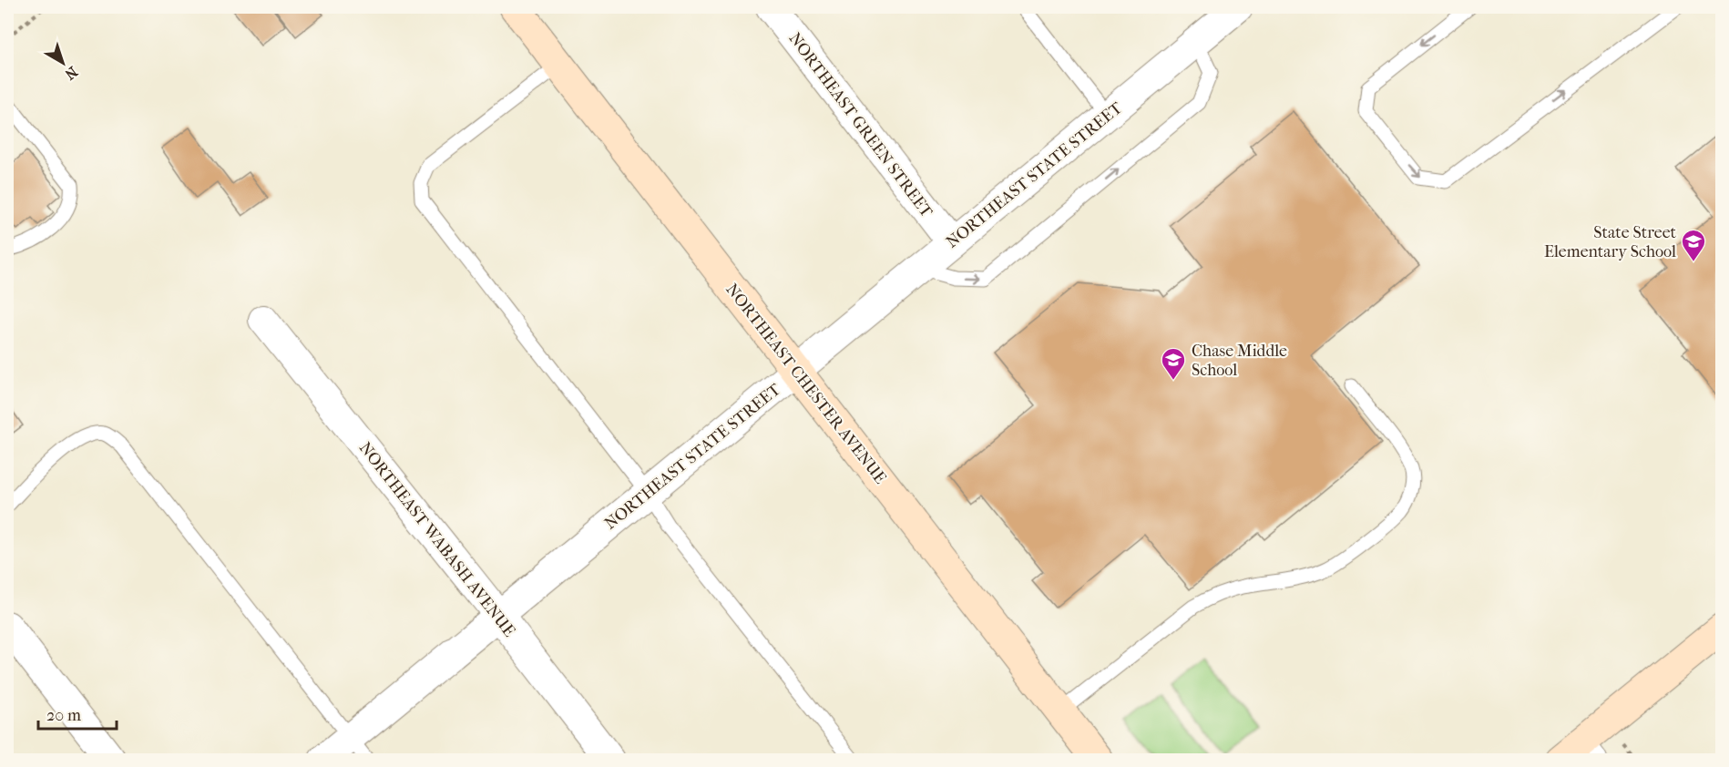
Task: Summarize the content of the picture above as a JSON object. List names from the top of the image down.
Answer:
{
  "streets": {
    "street": [
      "NORTHEAST GREEN STREET",
      "NORTHEAST STATE STREET",
      "NORTHEAST CHESTER AVENUE",
      "NORTHEAST WABASH AVENUE"
    ]
  },
  "crossings": [
    ["NORTHEAST GREEN STREET", "NORTHEAST STATE STREET"],
    ["NORTHEAST STATE STREET", "NORTHEAST CHESTER AVENUE"],
    ["NORTHEAST STATE STREET", "NORTHEAST WABASH AVENUE"]
  ],
  "places": {
    "school or university": ["State Street Elementary School", "Chase Middle School"]
  },
  "scale_bar": "20 m",
  "north": "bottom right"
}
